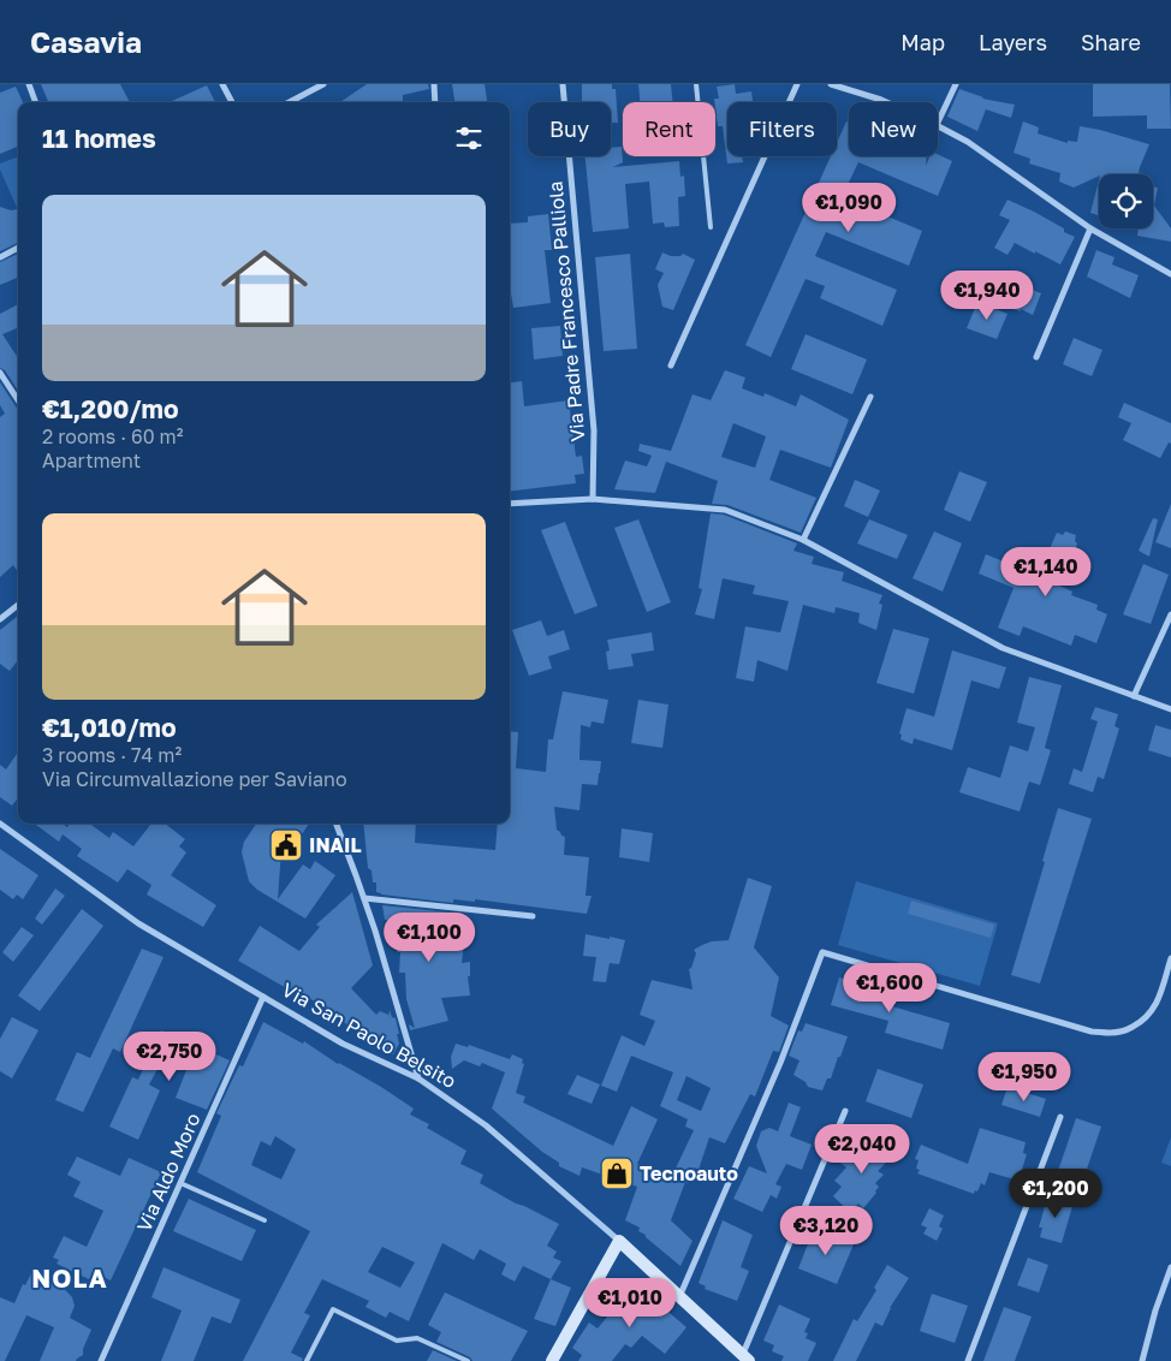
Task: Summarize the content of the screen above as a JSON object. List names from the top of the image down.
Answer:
{
  "streets": {
    "main road": ["Via San Paolo Belsito"],
    "street": ["Via Padre Francesco Palliola", "Via Aldo Moro"]
  },
  "crossings": [
    ["Via San Paolo Belsito", "Via Aldo Moro"]
  ],
  "districts": ["NOLA"],
  "places": {
    "public building": ["INAIL"],
    "shop": ["Tecnoauto"]
  },
  "page": {
    "header": "Casavia",
    "nav": ["Map", "Layers", "Share"],
    "chip": [
      "Buy",
      "Rent",
      "Filters",
      "New"
    ],
    "heading": "11 homes",
    "list": [
      {
        "name": "€1,200/mo",
        "note": "2 rooms · 60 m² · Apartment"
      },
      {
        "name": "€1,010/mo",
        "note": "3 rooms · 74 m² · Via Circumvallazione per Saviano"
      }
    ],
    "price": [
      "€1,090",
      "€1,940",
      "€1,140",
      "€1,100",
      "€1,600",
      "€2,750",
      "€1,950",
      "€2,040",
      "€1,200",
      "€3,120",
      "€1,010"
    ]
  }
}
